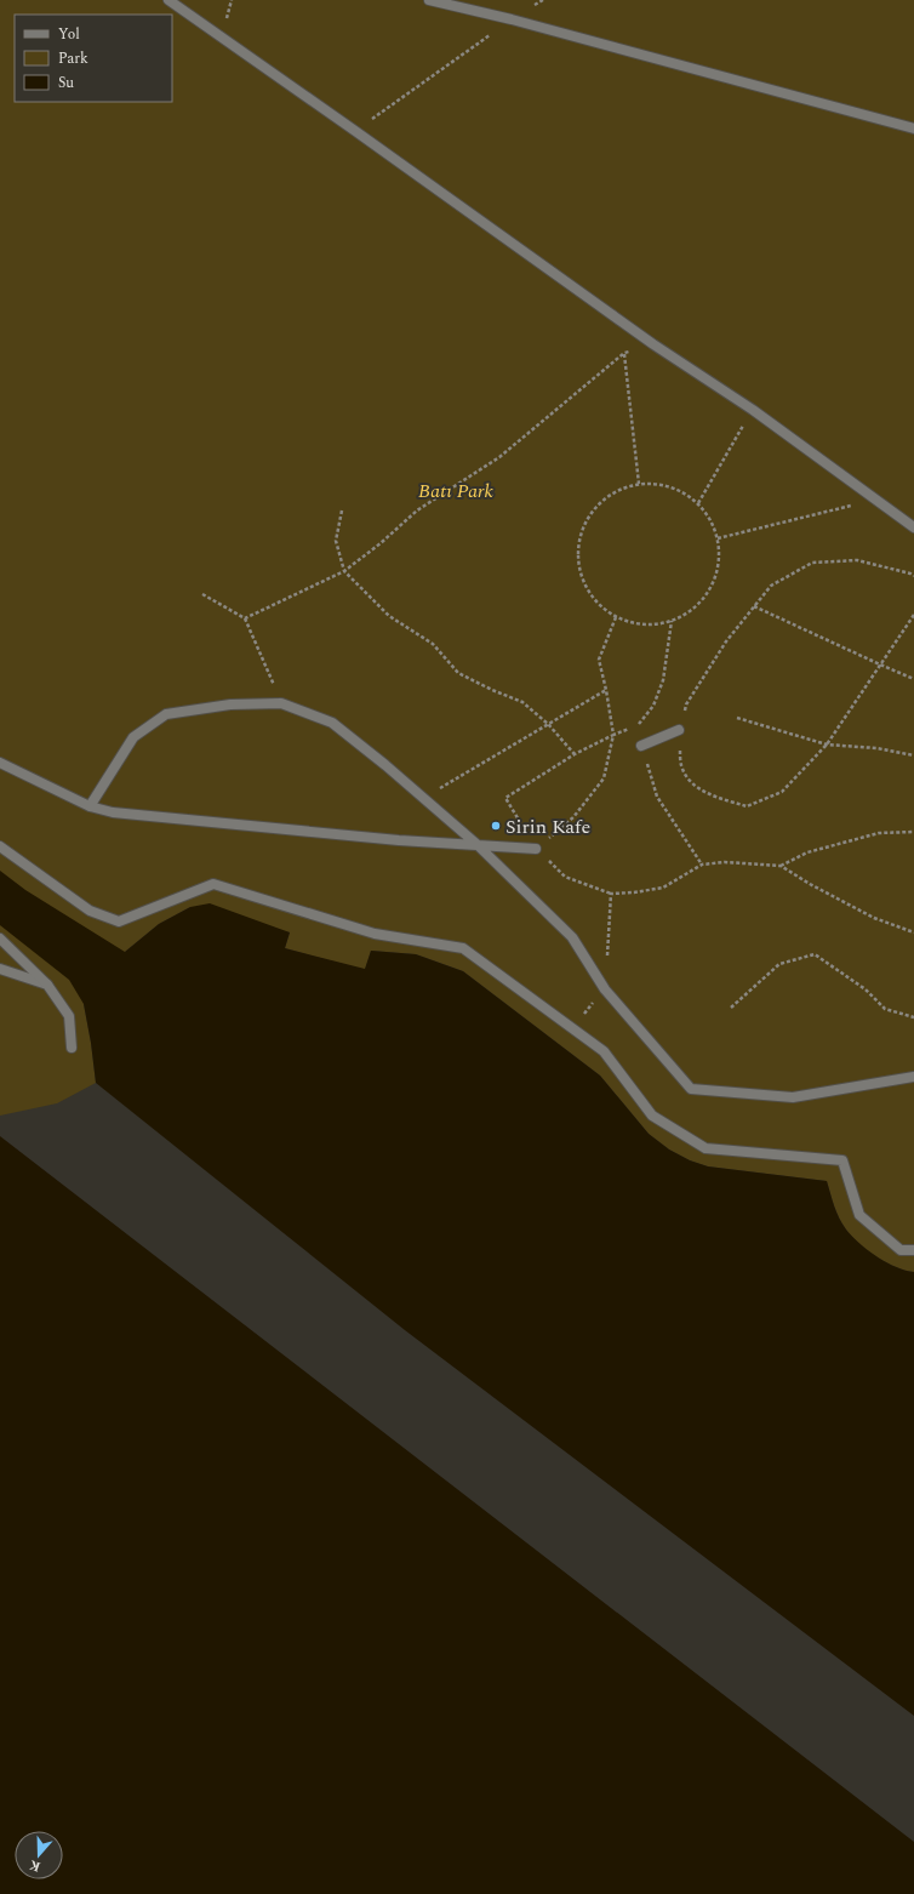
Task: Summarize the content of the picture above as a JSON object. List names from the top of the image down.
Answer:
{
  "parks": ["Batı Park"],
  "places": ["Sirin Kafe"],
  "legend": ["Yol", "Park", "Su"],
  "north": "bottom"
}
